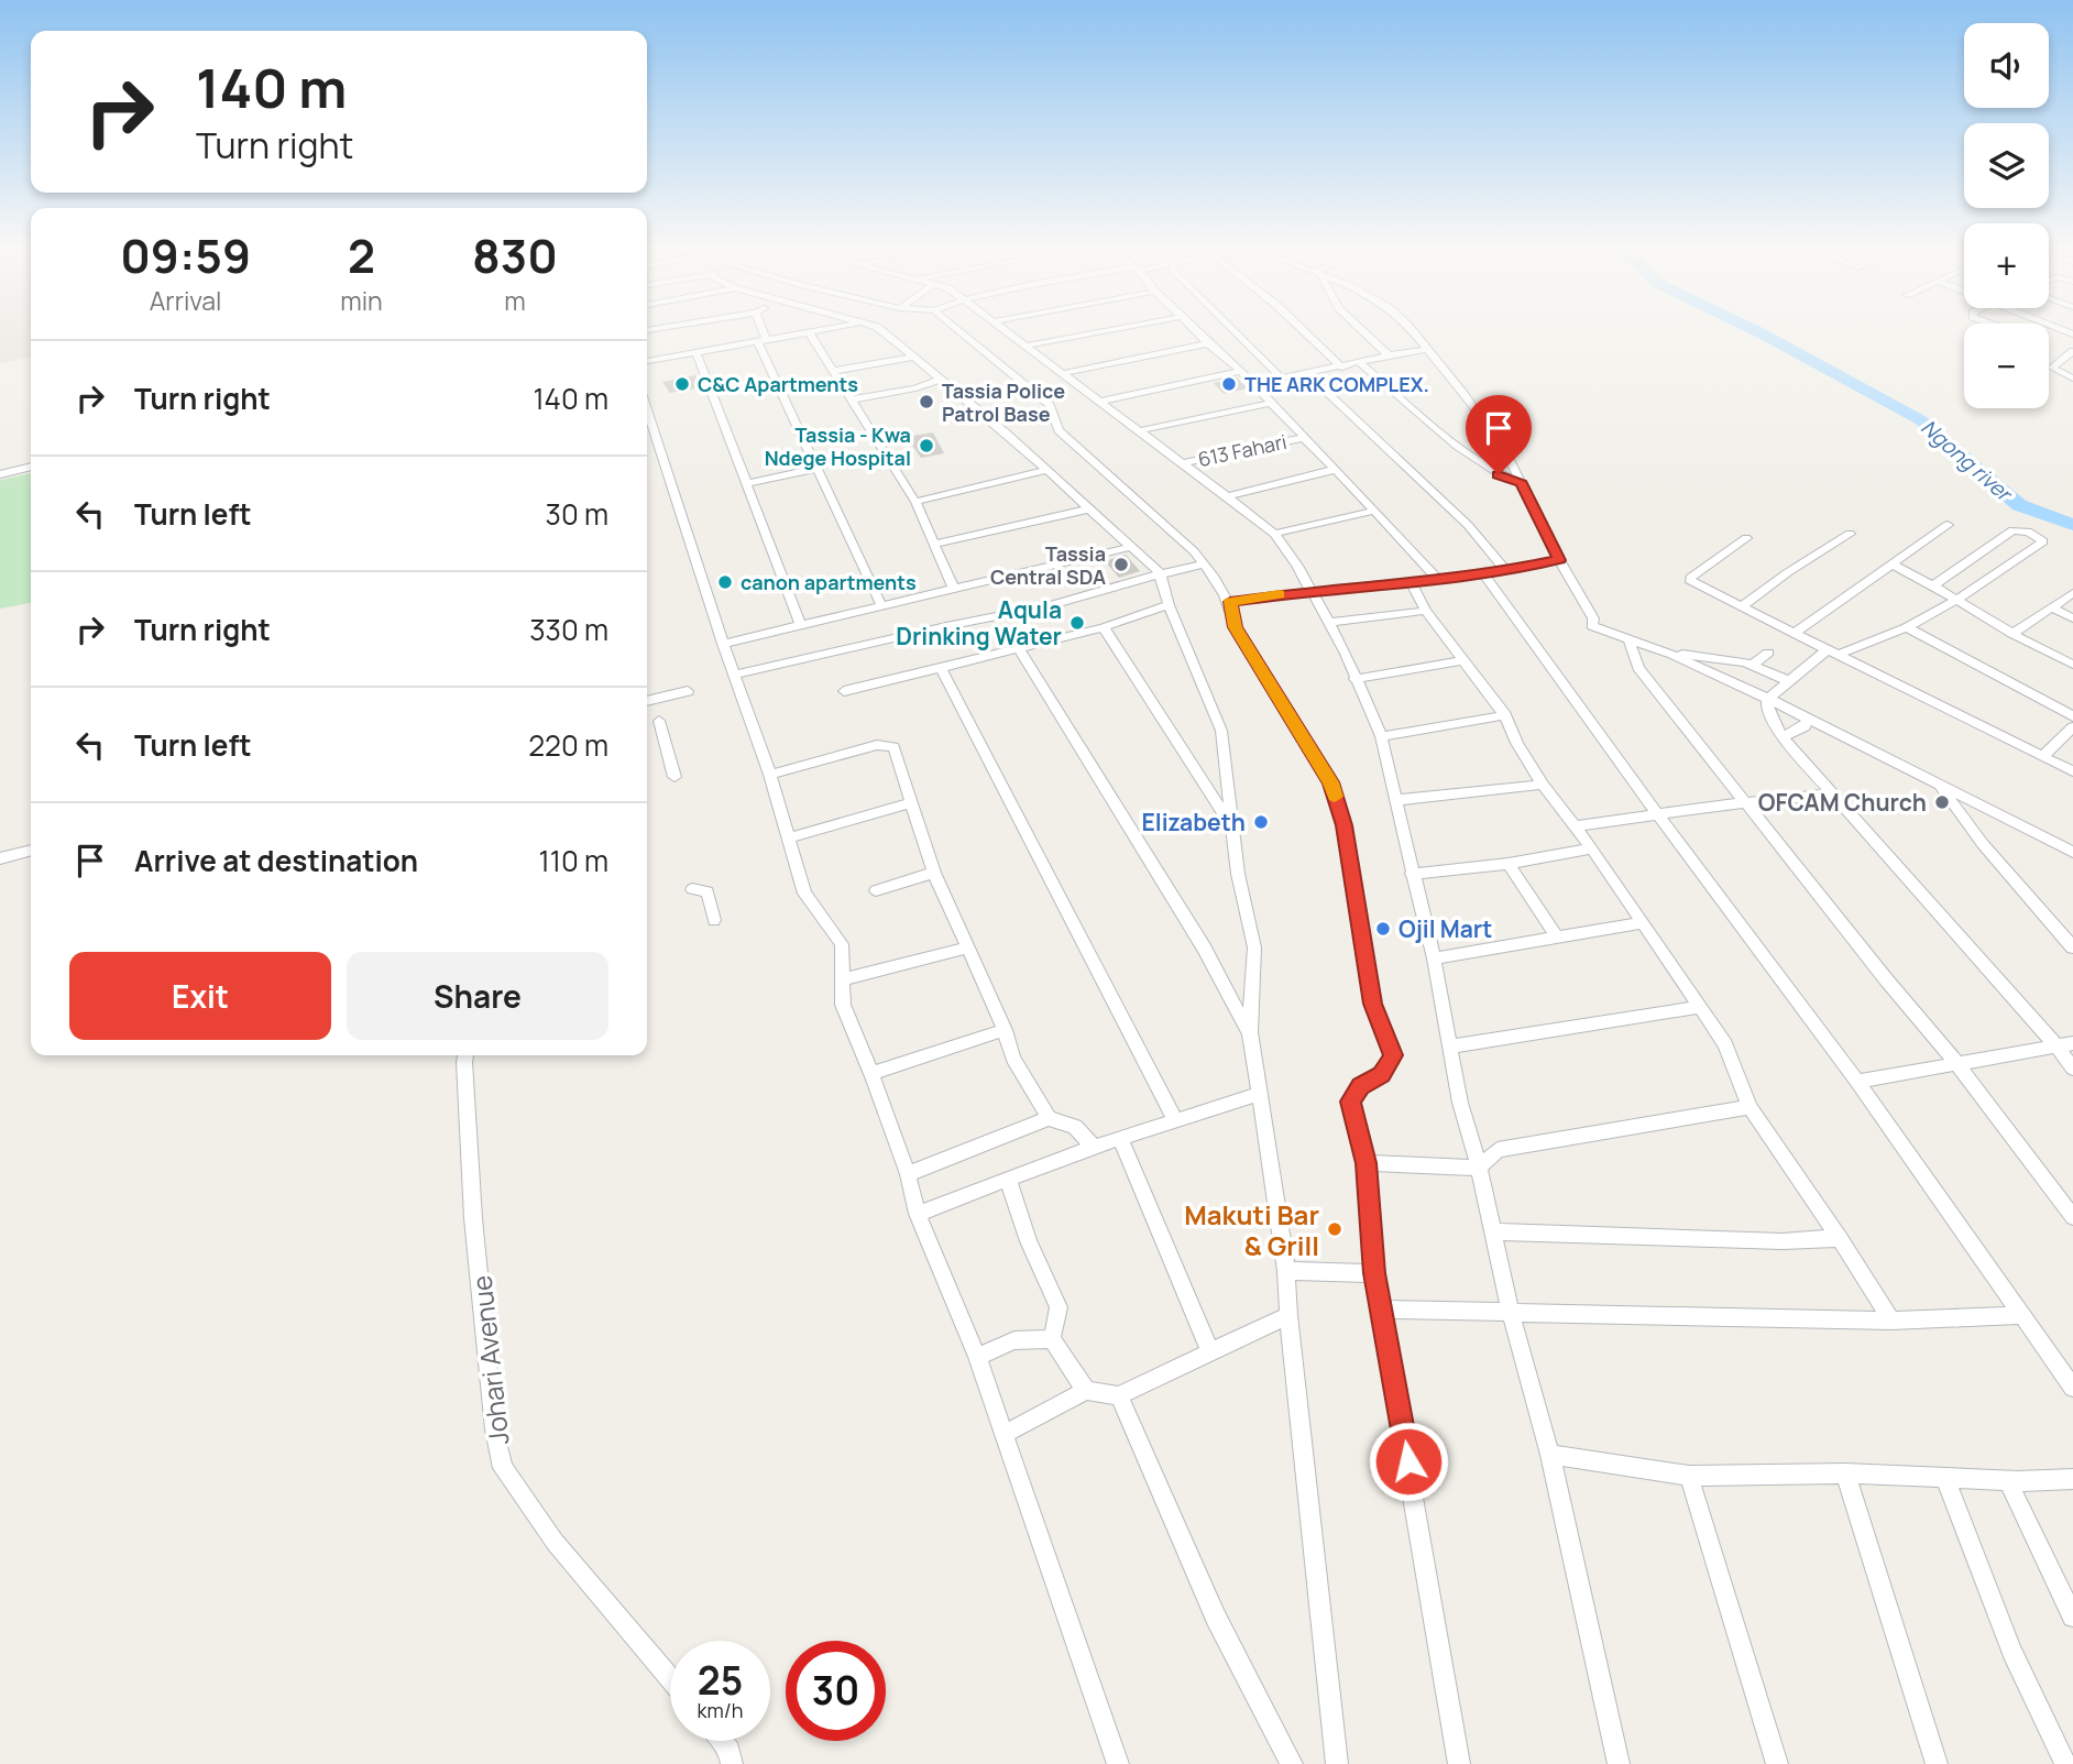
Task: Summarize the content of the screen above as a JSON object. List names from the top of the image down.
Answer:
{
  "streets": {
    "street": ["613 Fahari", "Johari Avenue"]
  },
  "water": ["Ngong river"],
  "places": [
    "C&C Apartments",
    "THE ARK COMPLEX.",
    "Tassia Police Patrol Base",
    "Tassia - Kwa Ndege Hospital",
    "Tassia Central SDA",
    "canon apartments",
    "Aqula Drinking Water",
    "OFCAM Church",
    "Elizabeth",
    "Ojil Mart",
    "Makuti Bar & Grill"
  ],
  "page": {
    "map_buttons": ["+", "−"],
    "turn": ["140 m", "Turn right"],
    "eta": [
      "09:59",
      "Arrival",
      "2",
      "min",
      "830",
      "m"
    ],
    "list": [
      {
        "name": "Turn right",
        "value": "140 m"
      },
      {
        "name": "Turn left",
        "value": "30 m"
      },
      {
        "name": "Turn right",
        "value": "330 m"
      },
      {
        "name": "Turn left",
        "value": "220 m"
      },
      {
        "name": "Arrive at destination",
        "value": "110 m"
      }
    ],
    "buttons": ["Exit", "Share"],
    "speed": "25 km/h",
    "limit": "30"
  }
}
